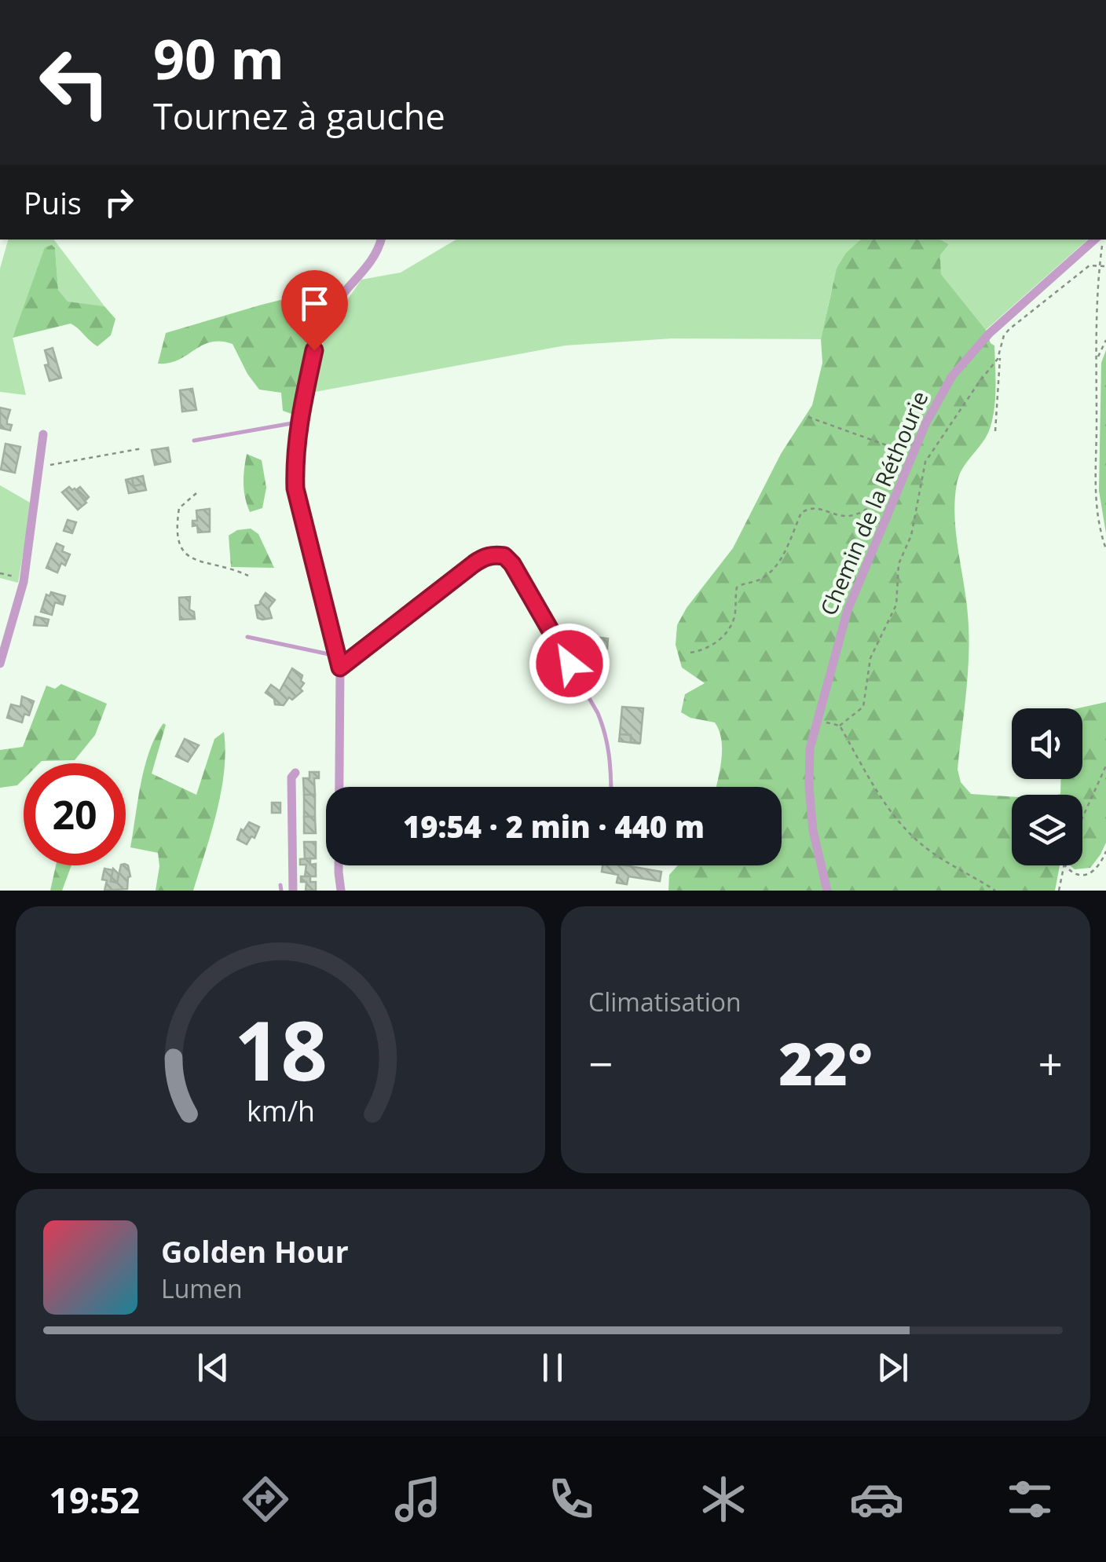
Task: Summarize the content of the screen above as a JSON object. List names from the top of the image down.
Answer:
{
  "streets": {
    "street": ["Chemin de la Réthourie"]
  },
  "page": {
    "turn": ["90 m", "Tournez à gauche"],
    "then": "Puis",
    "limit": "20",
    "trip": "19:54 · 2 min · 440 m",
    "tile": "Climatisation",
    "heat": ["−", "22°", "+"],
    "song": ["Golden Hour", "Lumen"],
    "tabs": "19:52",
    "gauge": ["18", "km/h"]
  }
}
